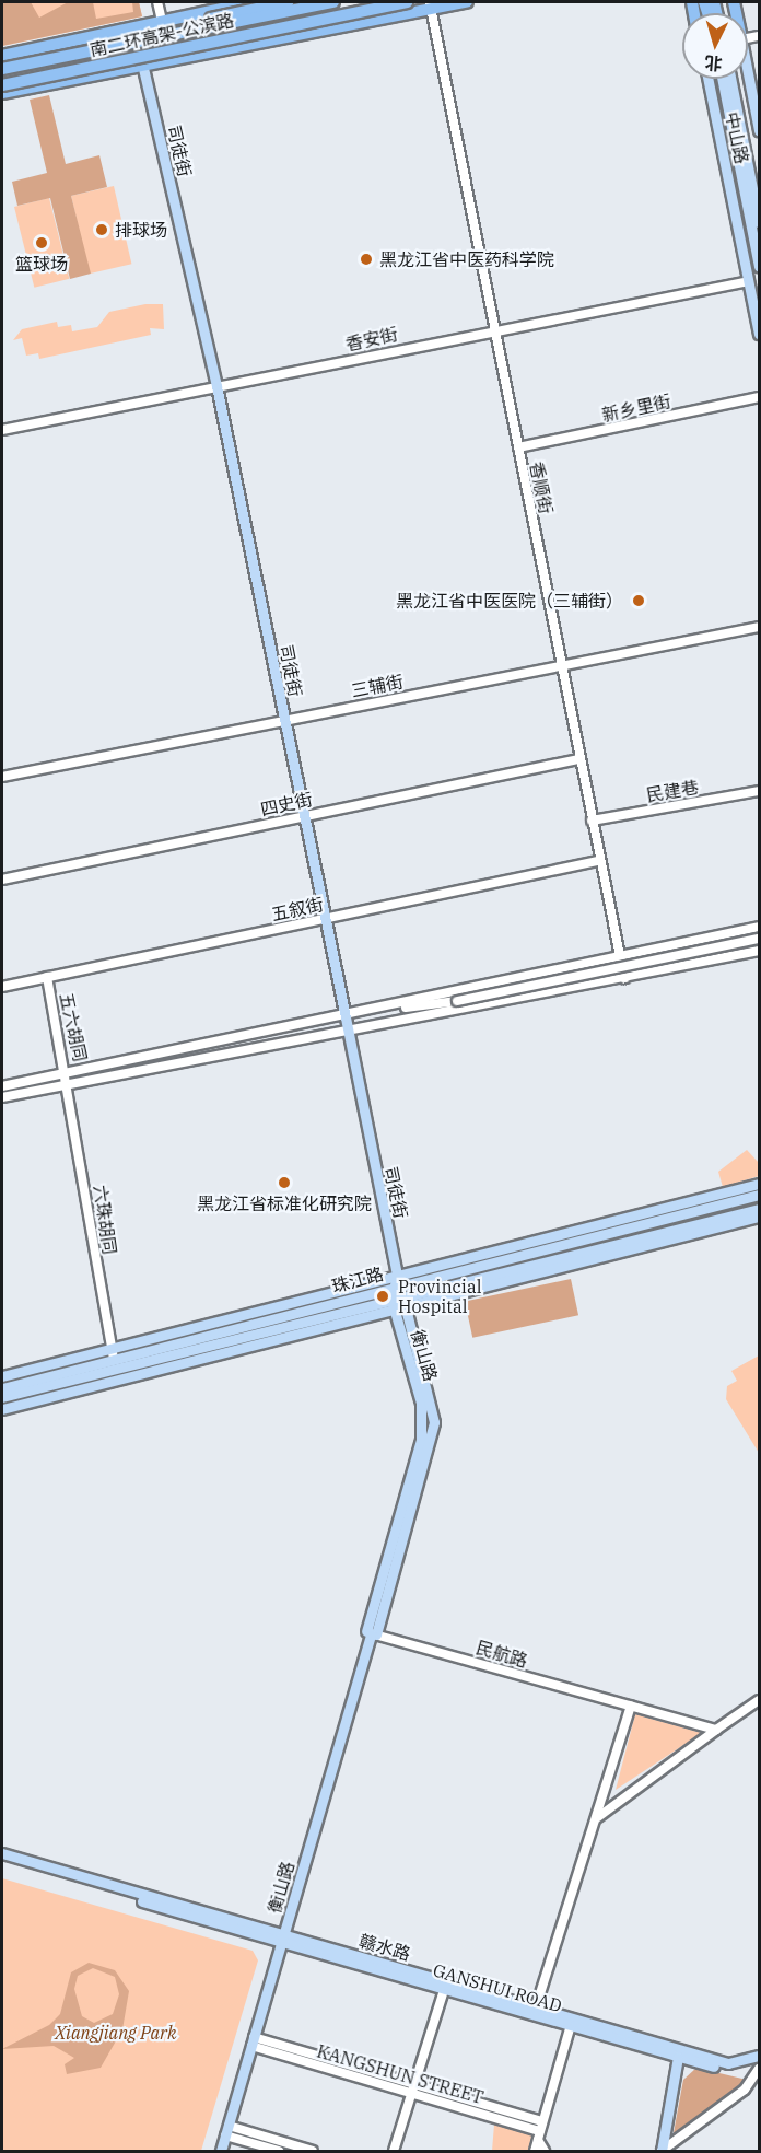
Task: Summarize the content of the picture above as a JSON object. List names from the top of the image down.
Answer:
{
  "streets": {
    "highway": ["南二环高架-公滨路"],
    "main road": [
      "中山路",
      "司徒街",
      "珠江路",
      "衡山路",
      "赣水路",
      "GANSHUI ROAD"
    ],
    "street": [
      "香安街",
      "新乡里街",
      "香顺街",
      "三辅街",
      "民建巷",
      "四史街",
      "五叙街",
      "五六胡同",
      "六珠胡同",
      "民航路",
      "KANGSHUN STREET"
    ]
  },
  "crossings": [
    ["中山路", "香安街"],
    ["司徒街", "香安街"],
    ["司徒街", "三辅街"],
    ["司徒街", "四史街"],
    ["司徒街", "五叙街"],
    ["司徒街", "珠江路"],
    ["司徒街", "衡山路"],
    ["香安街", "香顺街"],
    ["新乡里街", "香顺街"],
    ["香顺街", "三辅街"],
    ["香顺街", "民建巷"],
    ["香顺街", "四史街"],
    ["香顺街", "五叙街"],
    ["五叙街", "五六胡同"],
    ["五六胡同", "六珠胡同"],
    ["六珠胡同", "珠江路"],
    ["珠江路", "衡山路"],
    ["衡山路", "民航路"],
    ["衡山路", "赣水路"],
    ["衡山路", "GANSHUI ROAD"],
    ["衡山路", "KANGSHUN STREET"],
    ["赣水路", "GANSHUI ROAD"]
  ],
  "parks": ["Xiangjiang Park"],
  "places": [
    "排球场",
    "篮球场",
    "黑龙江省中医药科学院",
    "黑龙江省中医医院（三辅街）",
    "黑龙江省标准化研究院",
    "Provincial Hospital"
  ],
  "north": "bottom"
}
